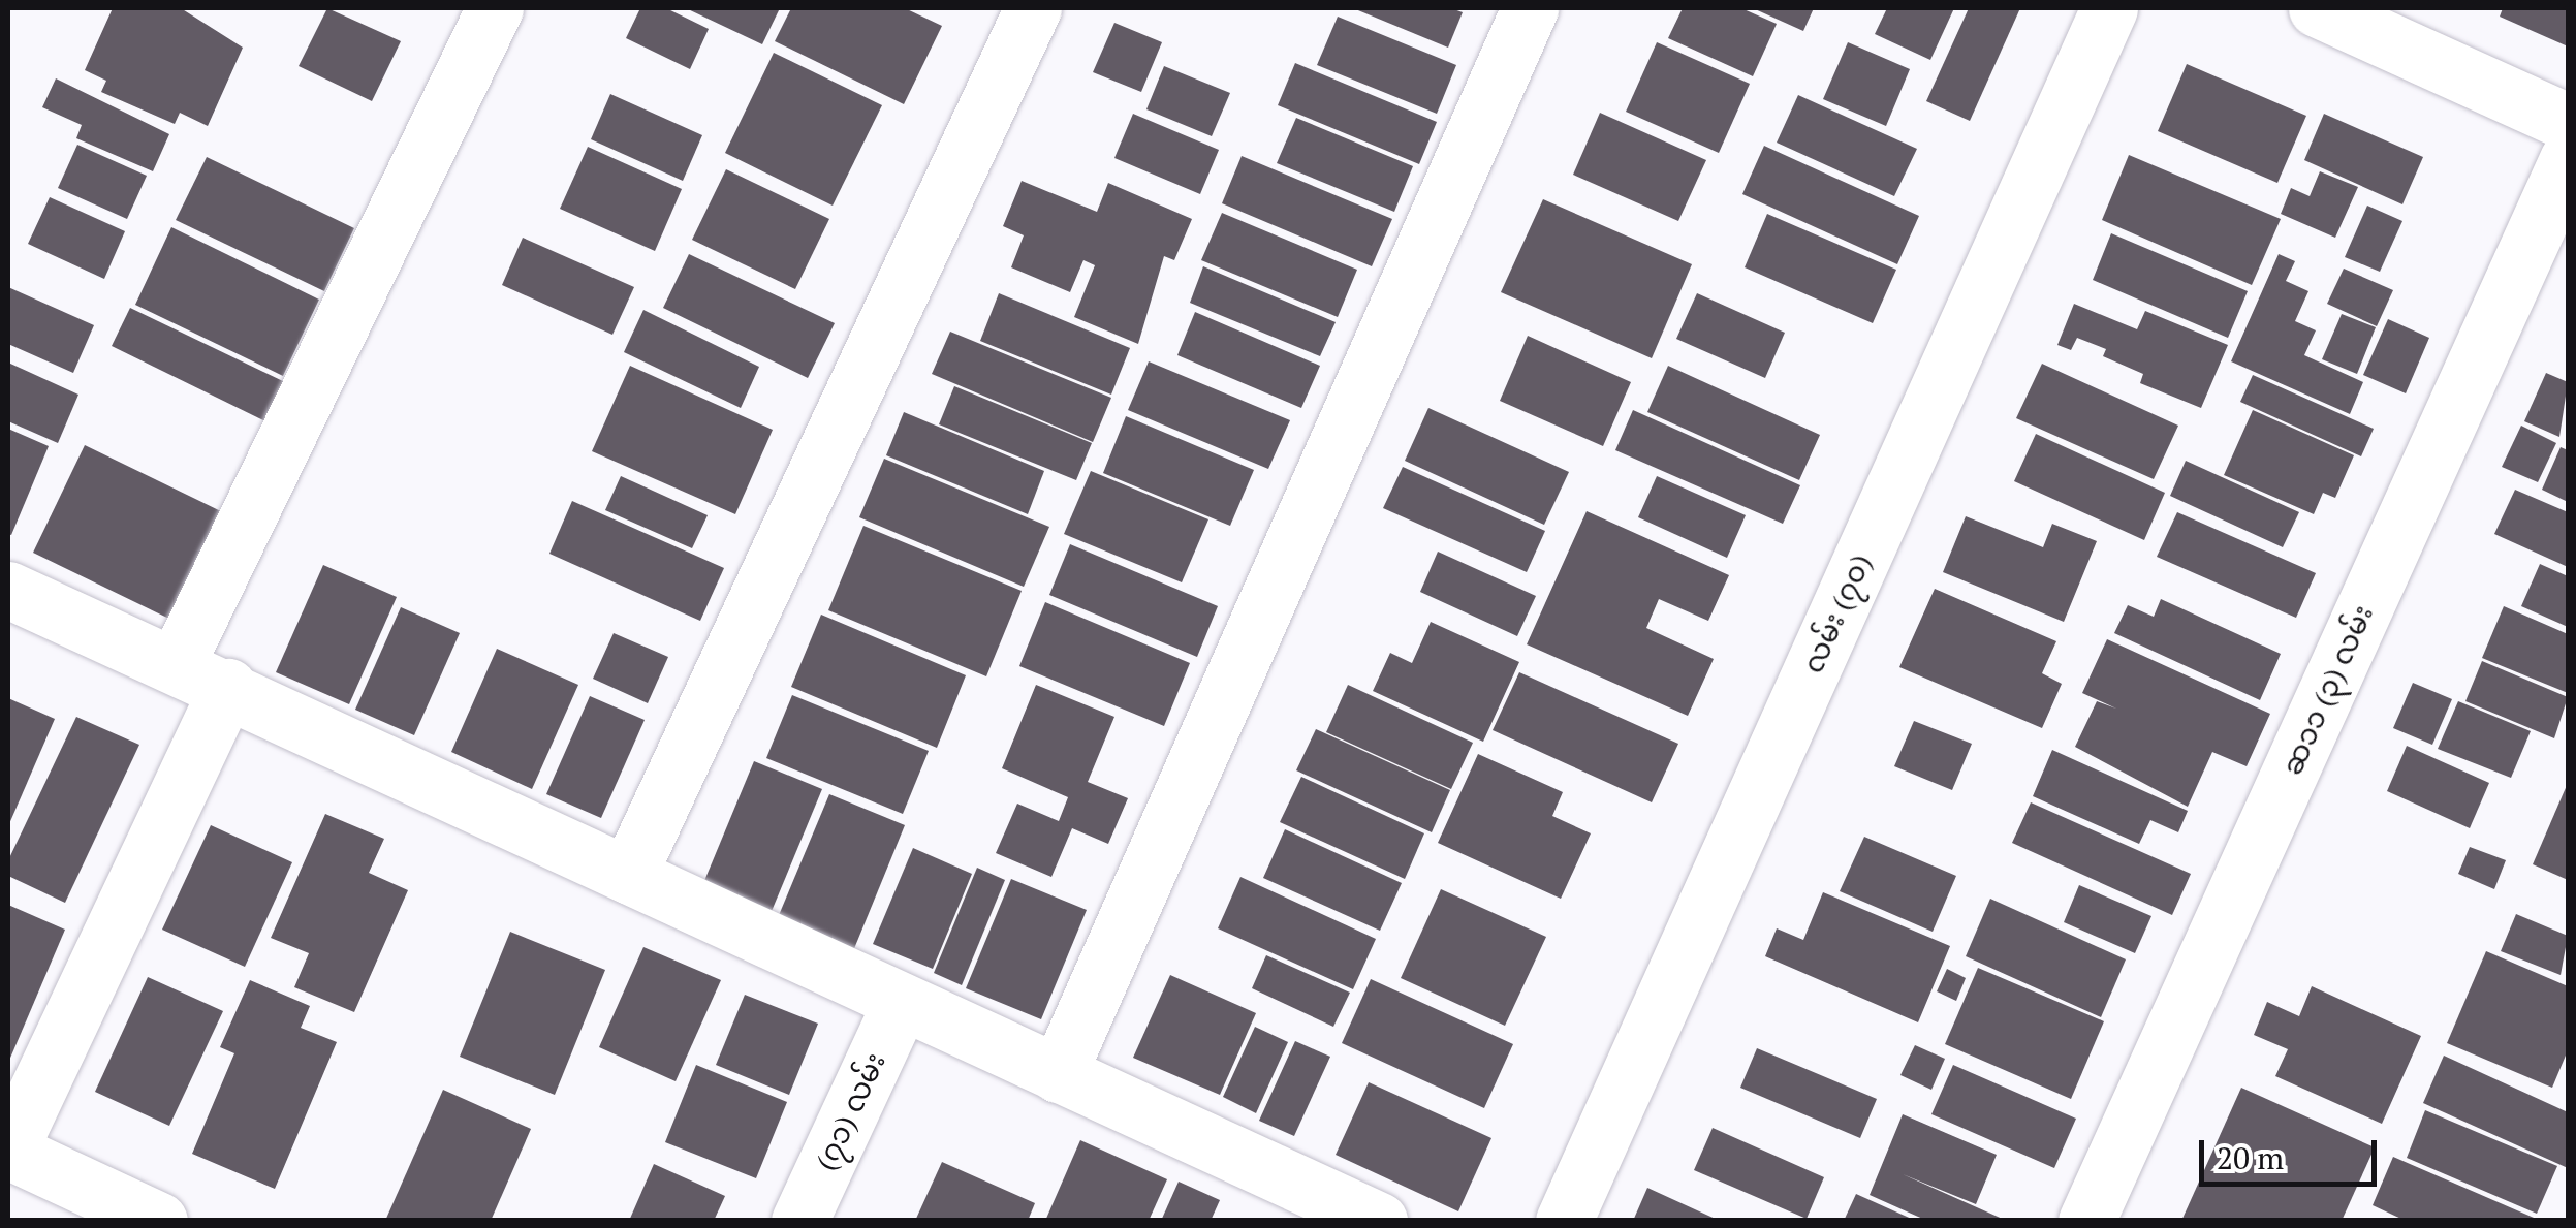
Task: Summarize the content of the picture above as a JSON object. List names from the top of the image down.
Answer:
{
  "streets": {
    "street": ["လမ်း (၇၀)", "ဆ၁၁ (၃) လမ်း", "(၇၁) လမ်း"]
  },
  "scale_bar": "20 m"
}
